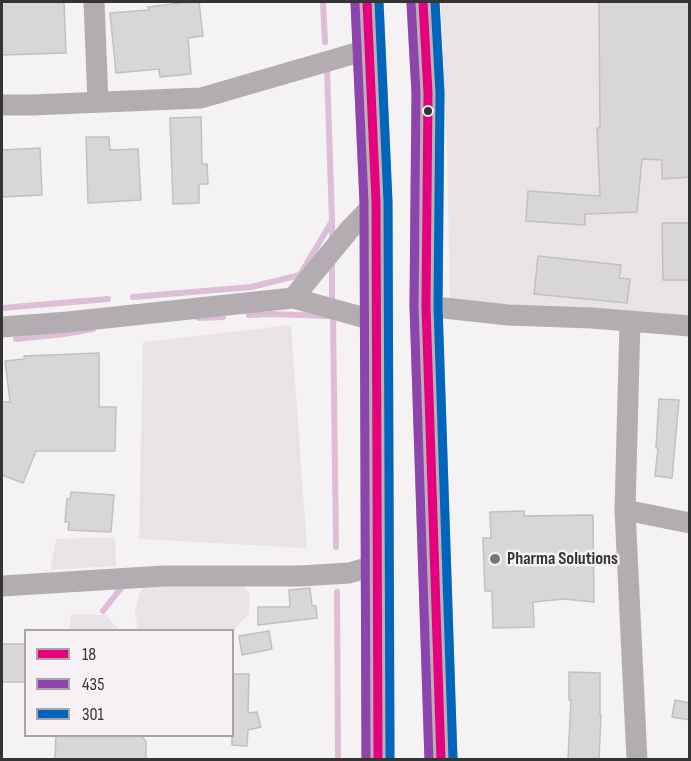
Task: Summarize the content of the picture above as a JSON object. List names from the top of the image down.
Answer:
{
  "places": ["Pharma Solutions"],
  "lines": ["transit line 18", "transit line 301", "transit line 435"],
  "legend": ["18", "435", "301"]
}
